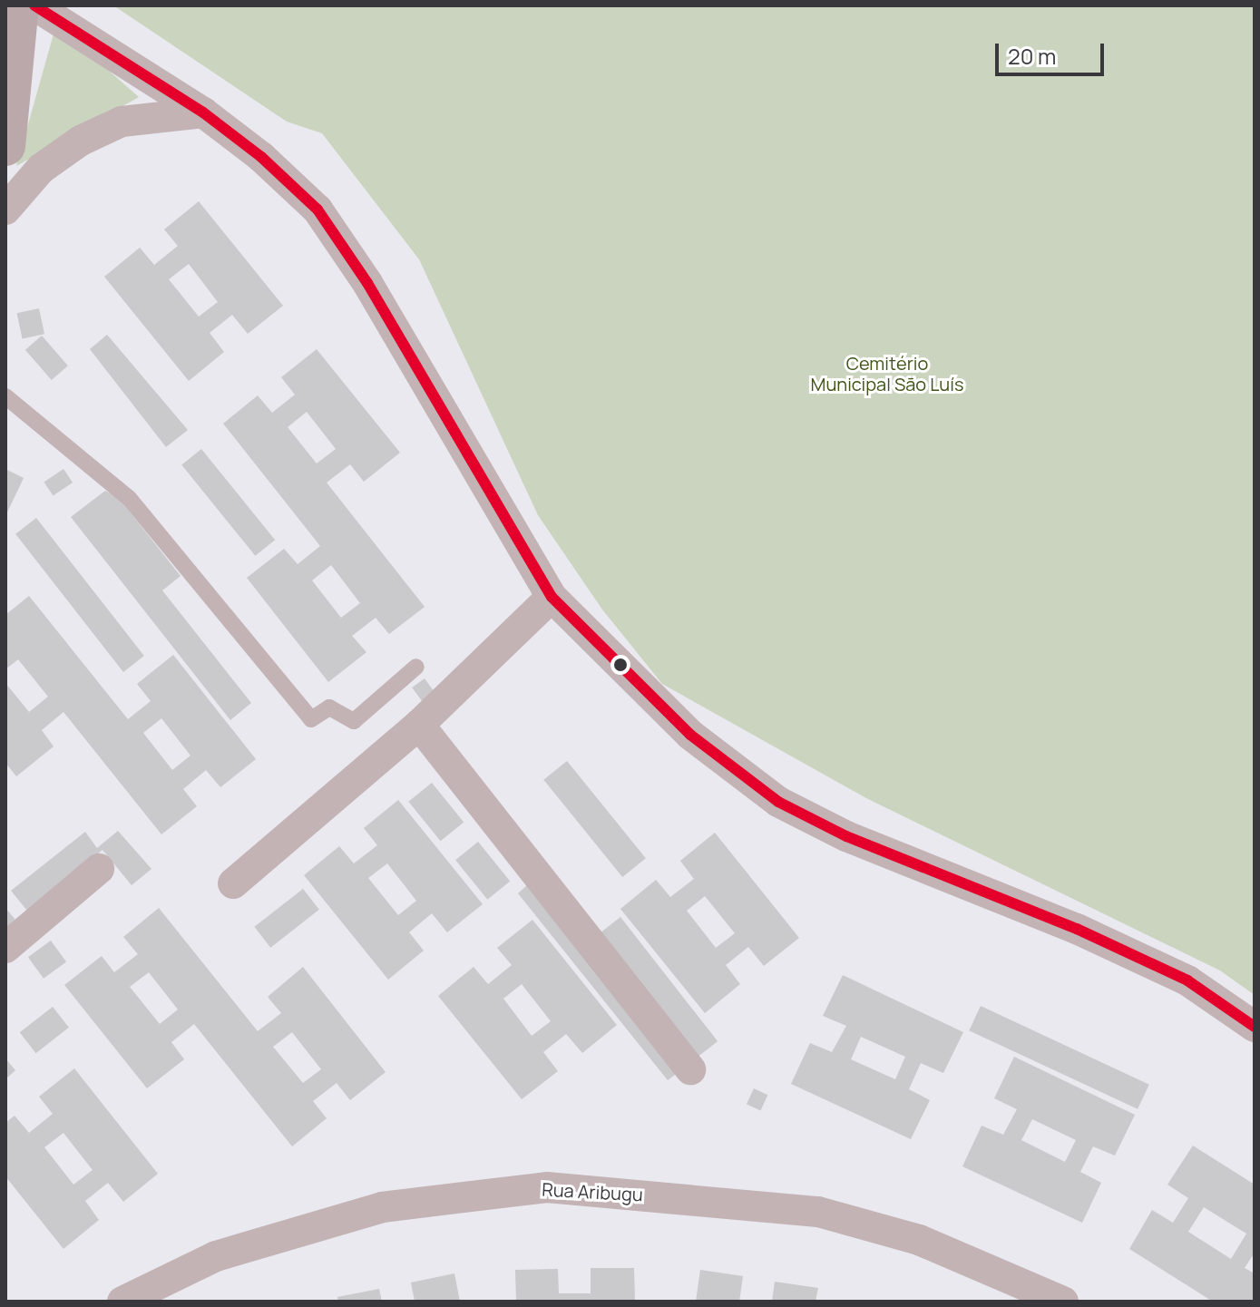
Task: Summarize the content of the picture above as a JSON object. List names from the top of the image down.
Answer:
{
  "streets": {
    "street": ["Rua Aribugu"]
  },
  "parks": ["Cemitério Municipal São Luís"],
  "scale_bar": "20 m"
}
